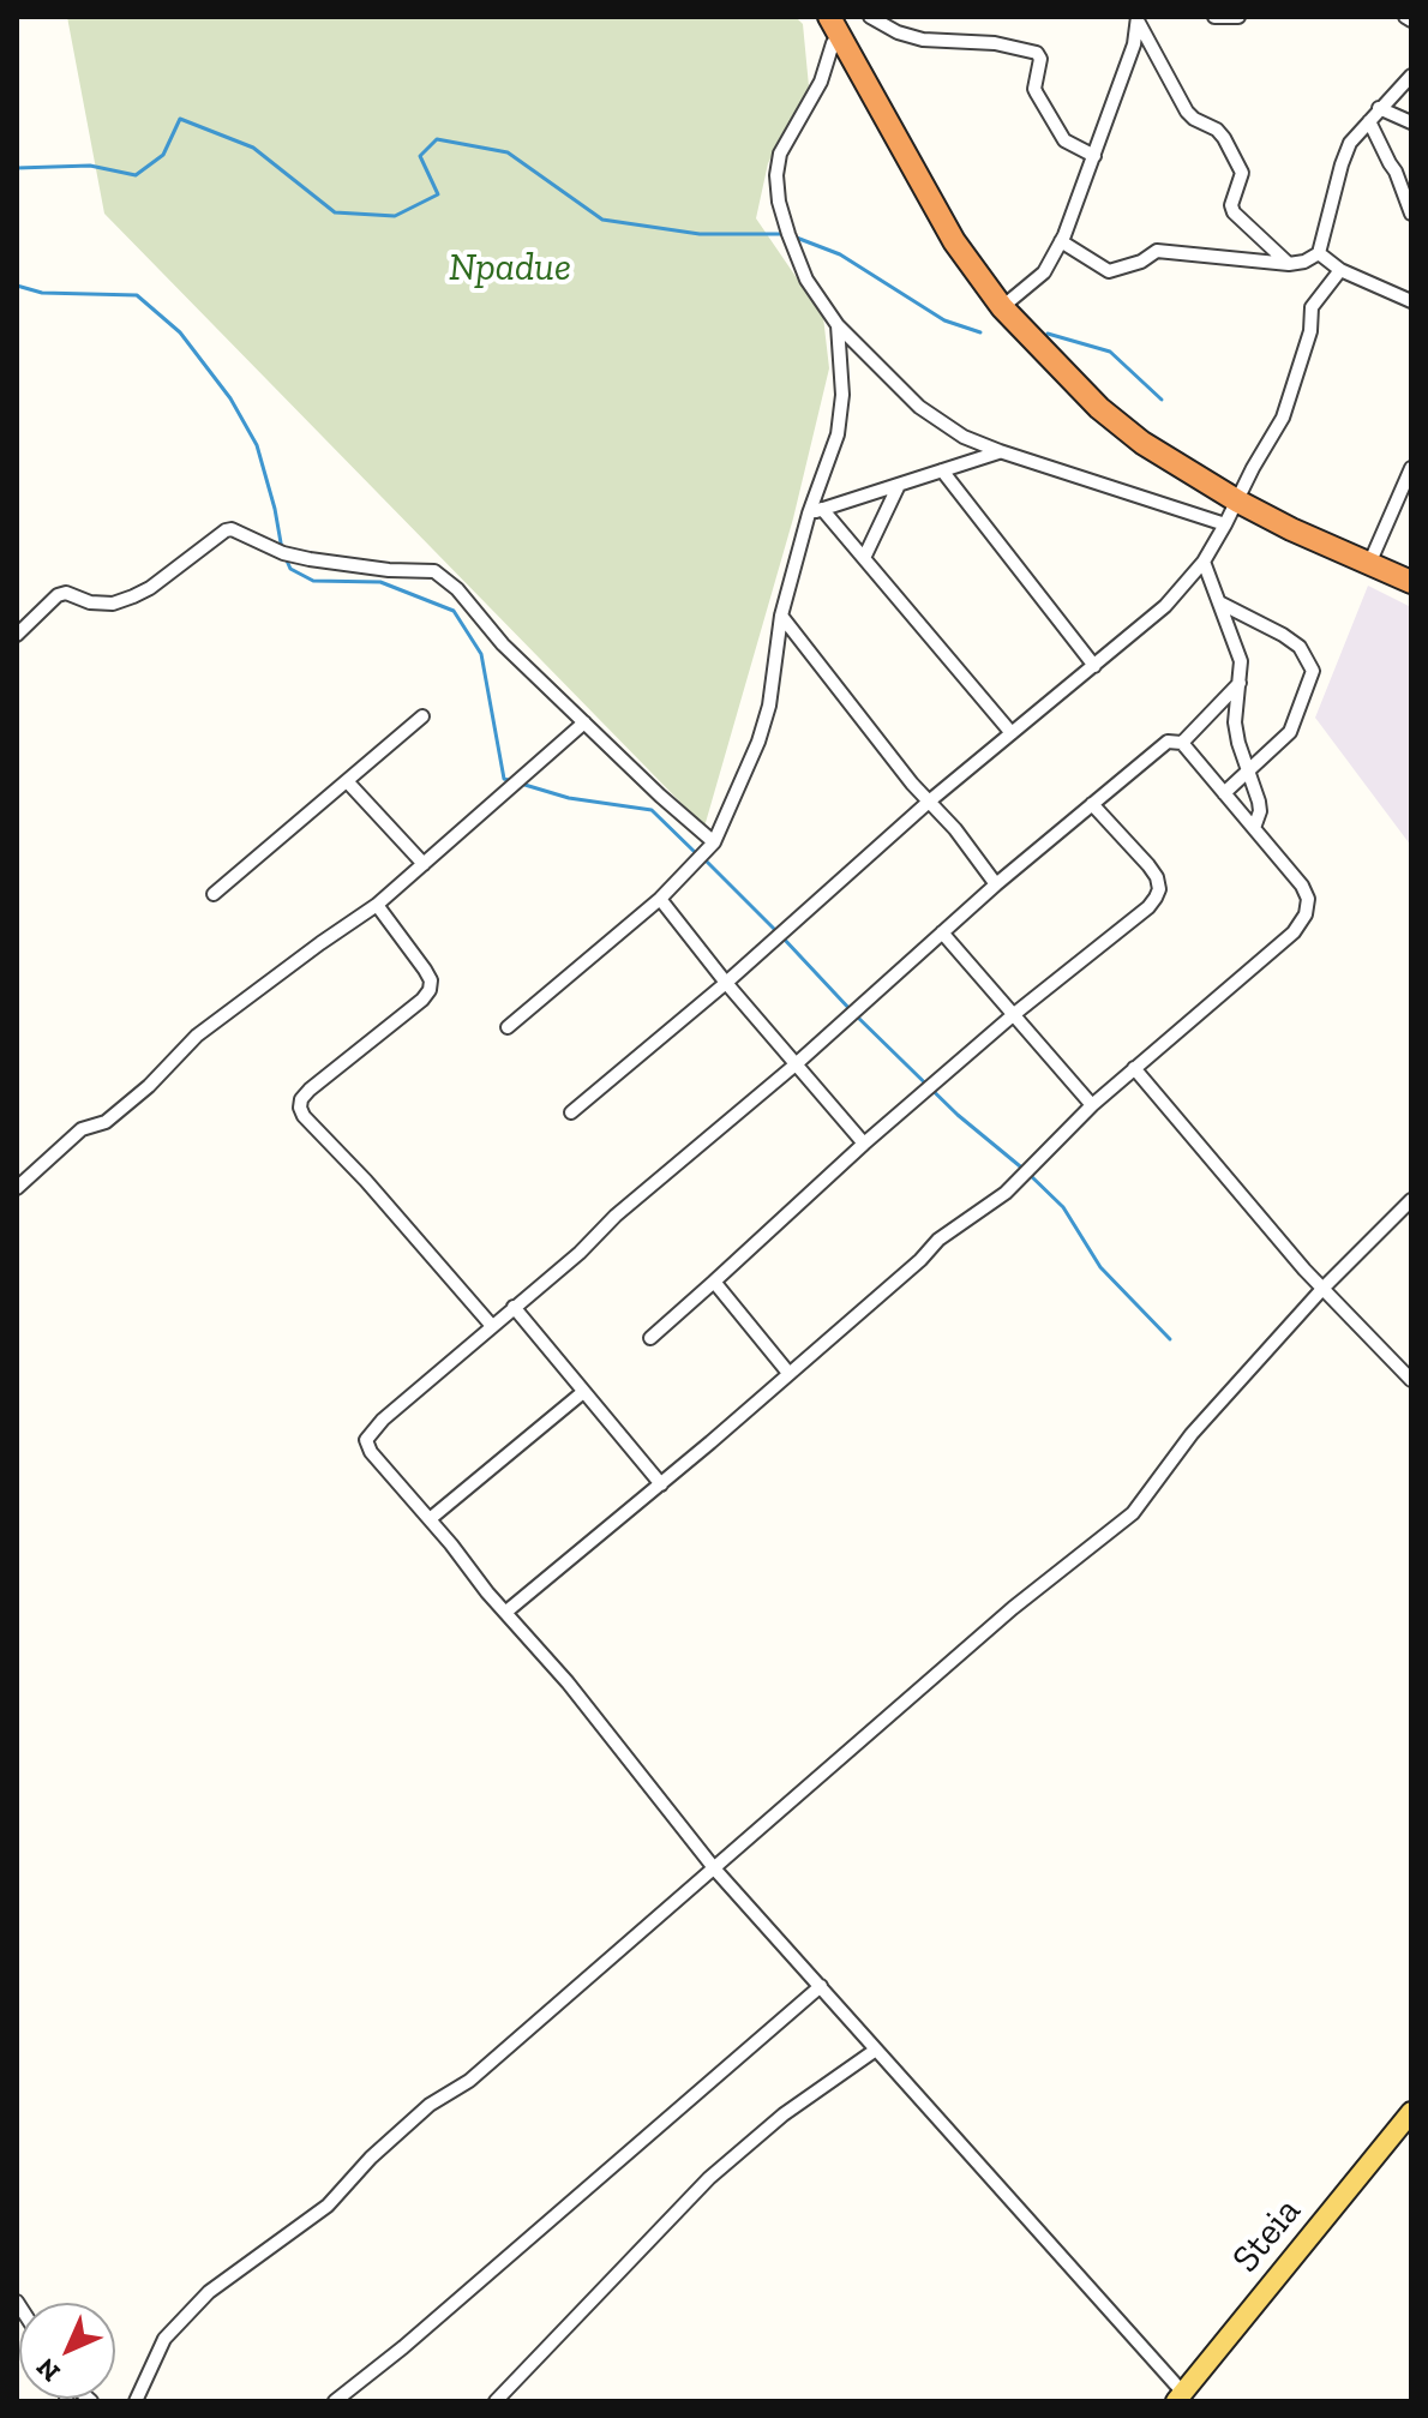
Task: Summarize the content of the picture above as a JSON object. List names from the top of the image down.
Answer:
{
  "streets": {
    "main road": ["Steia"]
  },
  "parks": ["Npadue"],
  "north": "bottom left"
}
